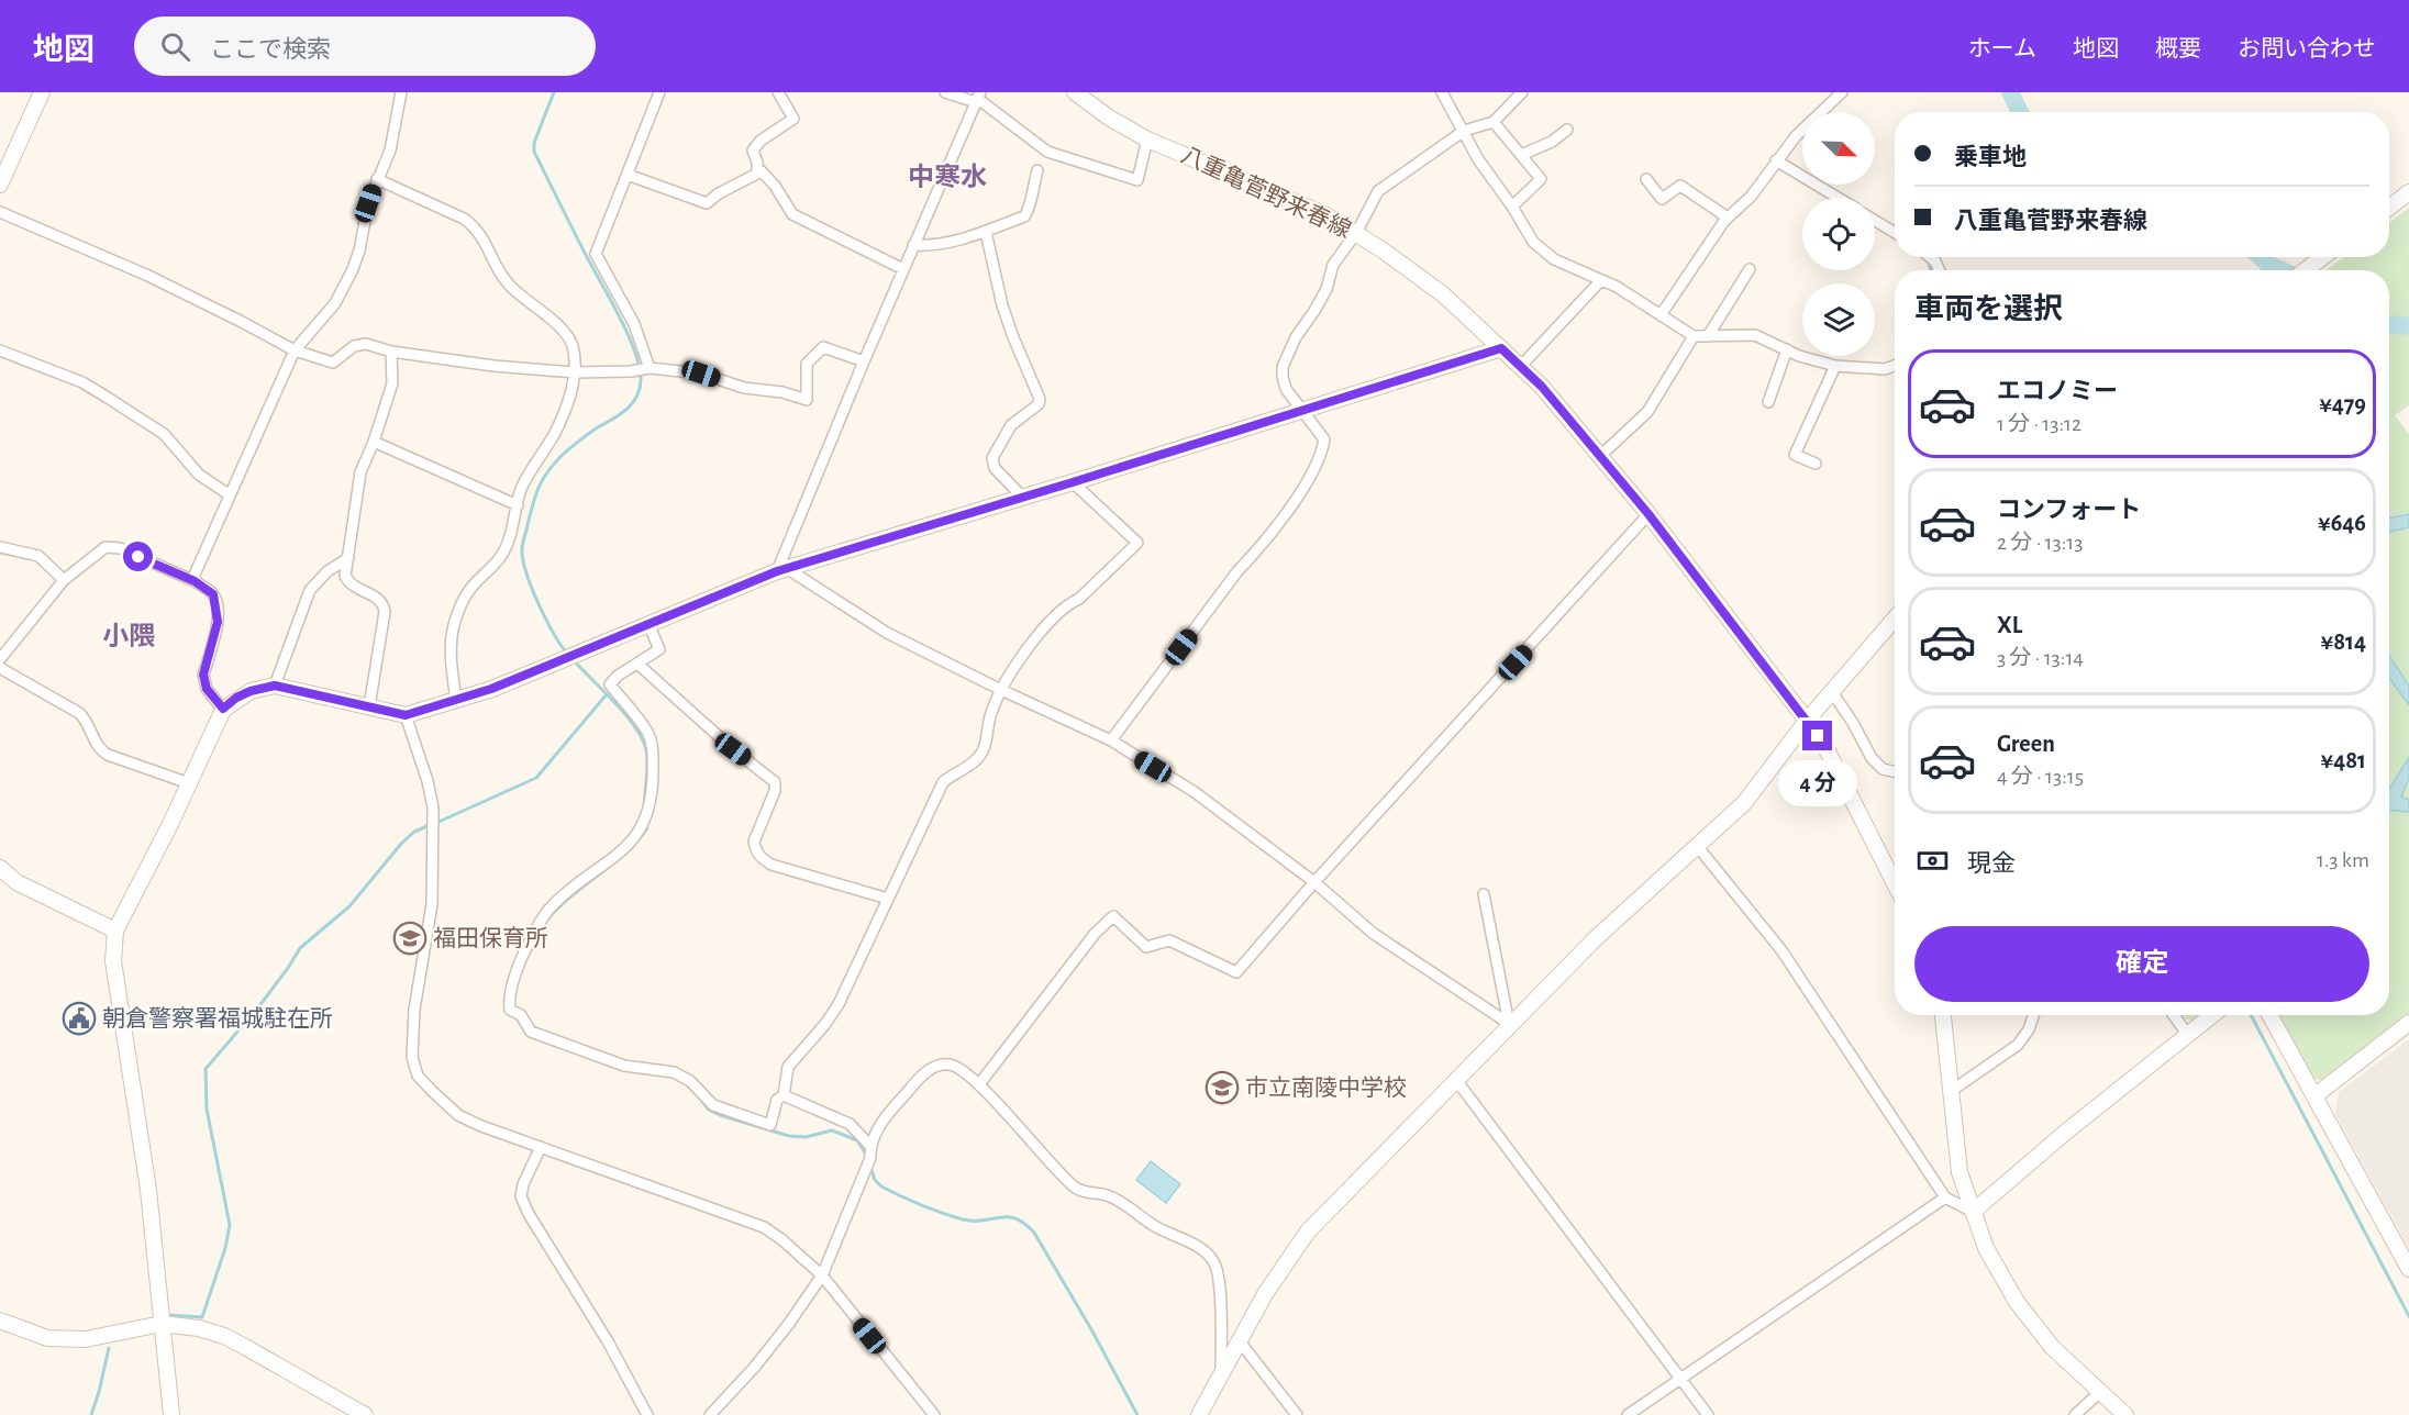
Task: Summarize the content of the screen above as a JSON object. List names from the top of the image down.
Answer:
{
  "streets": {
    "street": ["八重亀菅野来春線"]
  },
  "districts": ["中寒水", "小隈"],
  "places": {
    "school or university": ["福田保育所", "市立南陵中学校"],
    "public building": ["朝倉警察署福城駐在所"]
  },
  "north": "bottom right",
  "page": {
    "header": "地図",
    "search": "ここで検索",
    "nav": [
      "ホーム",
      "地図",
      "概要",
      "お問い合わせ"
    ],
    "banner": ["乗車地", "八重亀菅野来春線"],
    "heading": "車両を選択",
    "list": [
      {
        "name": "エコノミー",
        "note": "1 分 · 13:12",
        "value": "¥479"
      },
      {
        "name": "コンフォート",
        "note": "2 分 · 13:13",
        "value": "¥646"
      },
      {
        "name": "XL",
        "note": "3 分 · 13:14",
        "value": "¥814"
      },
      {
        "name": "Green",
        "note": "4 分 · 13:15",
        "value": "¥481"
      }
    ],
    "bubble": "4 分",
    "pay": ["現金", "1.3 km"],
    "buttons": "確定"
  }
}
